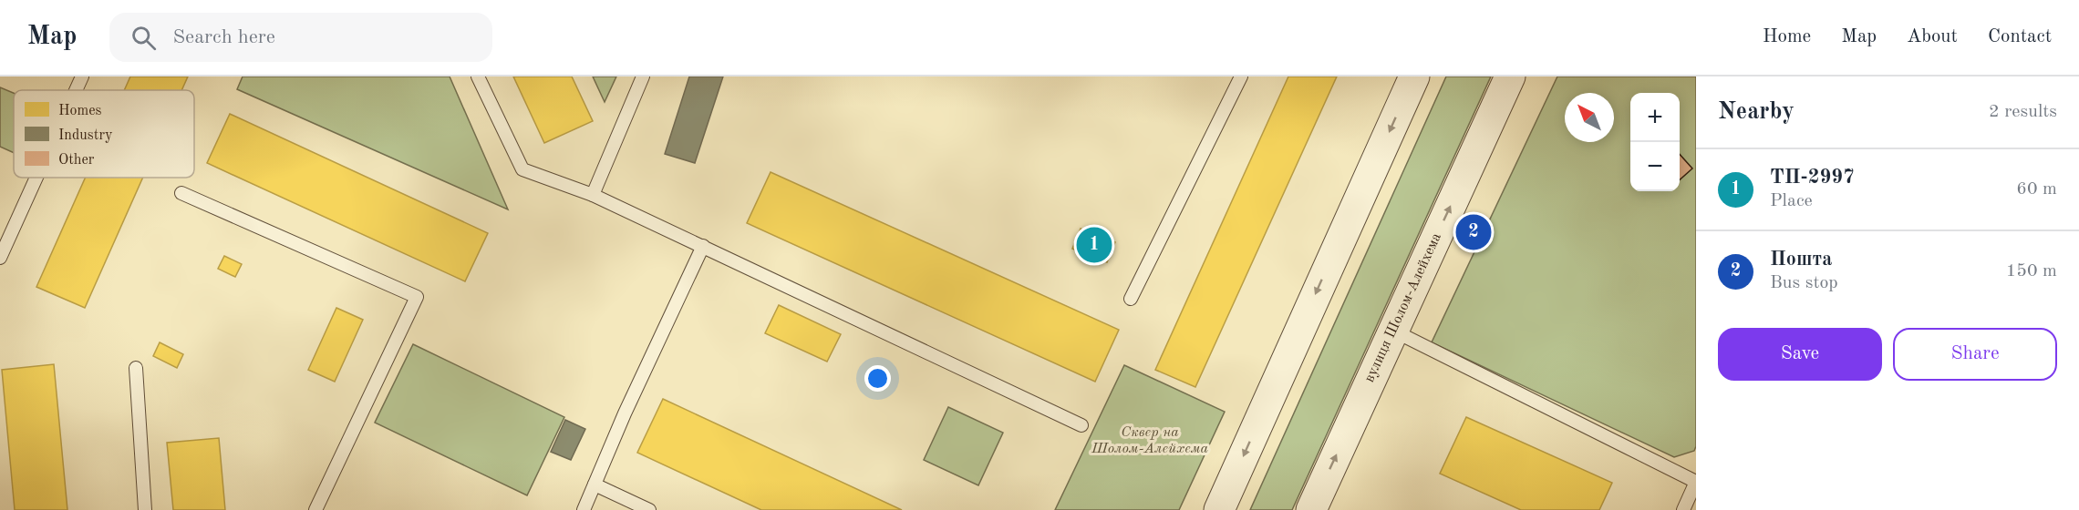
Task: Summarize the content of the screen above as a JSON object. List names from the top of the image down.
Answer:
{
  "streets": {
    "street": ["вулиця Шолом-Алейхема"]
  },
  "parks": ["Сквер на Шолом-Алейхема"],
  "legend": ["Homes", "Industry", "Other"],
  "north": "top left",
  "page": {
    "header": "Map",
    "search": "Search here",
    "nav": [
      "Home",
      "Map",
      "About",
      "Contact"
    ],
    "heading": ["Nearby", "2 results"],
    "map_buttons": ["+", "−"],
    "list": [
      {
        "mark": "1",
        "name": "ТП-2997",
        "note": "Place",
        "value": "60 m"
      },
      {
        "mark": "2",
        "name": "Пошта",
        "note": "Bus stop",
        "value": "150 m"
      }
    ],
    "pins": ["2", "1"],
    "buttons": ["Save", "Share"]
  }
}
